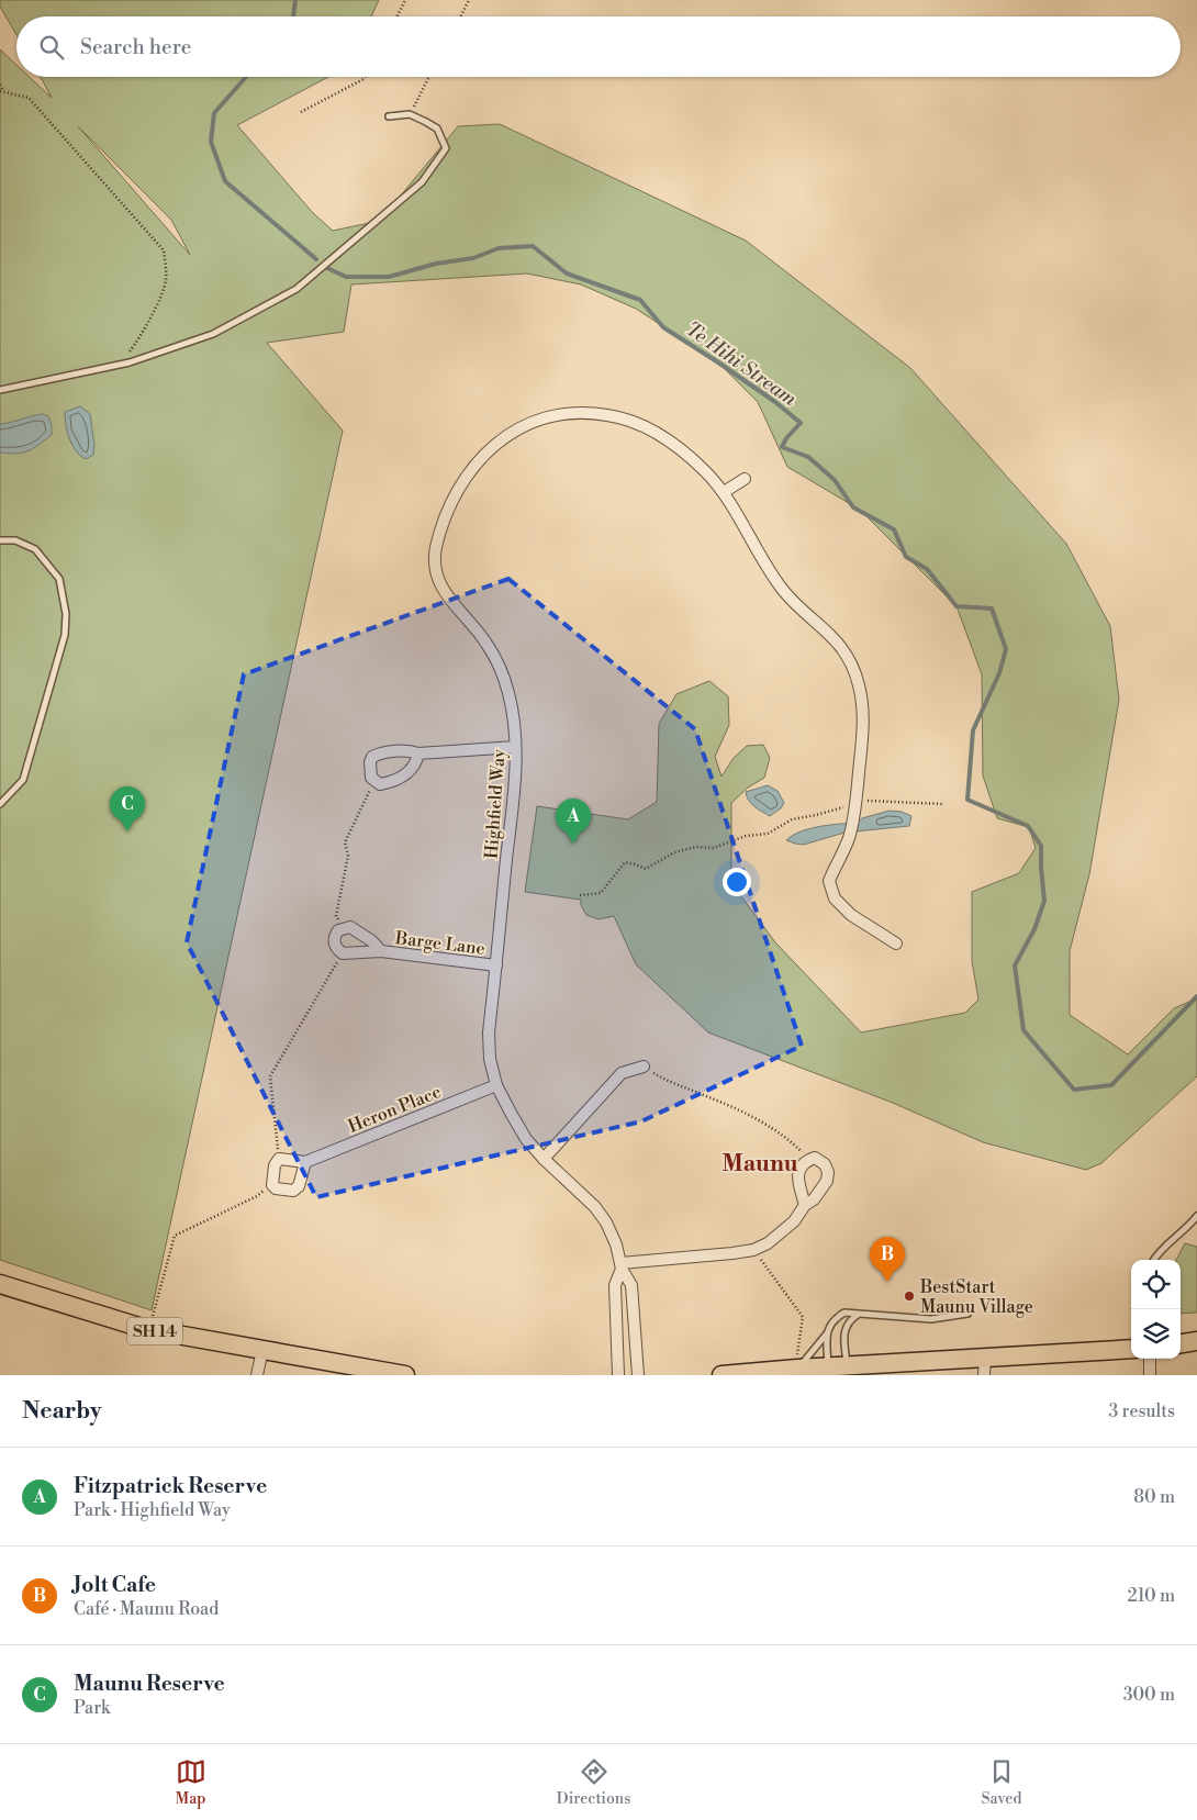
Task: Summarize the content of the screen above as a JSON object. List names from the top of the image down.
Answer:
{
  "streets": {
    "main road": ["SH 14"],
    "street": ["Highfield Way", "Barge Lane", "Heron Place"]
  },
  "crossings": [
    ["Highfield Way", "Barge Lane"],
    ["Highfield Way", "Heron Place"]
  ],
  "districts": ["Maunu"],
  "water": ["Te Hihi Stream"],
  "places": ["BestStart Maunu Village"],
  "page": {
    "search": "Search here",
    "pins": ["C", "A", "B"],
    "heading": ["Nearby", "3 results"],
    "list": [
      {
        "mark": "A",
        "name": "Fitzpatrick Reserve",
        "note": "Park · Highfield Way",
        "value": "80 m"
      },
      {
        "mark": "B",
        "name": "Jolt Cafe",
        "note": "Café · Maunu Road",
        "value": "210 m"
      },
      {
        "mark": "C",
        "name": "Maunu Reserve",
        "note": "Park",
        "value": "300 m"
      }
    ],
    "nav": ["Map", "Directions", "Saved"]
  }
}
